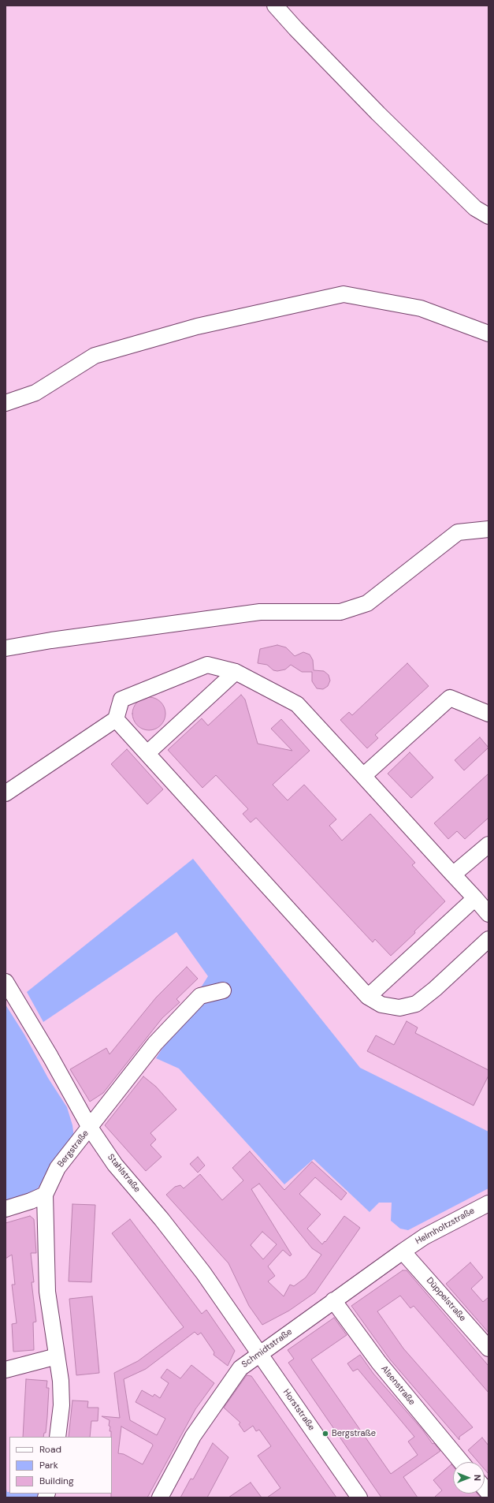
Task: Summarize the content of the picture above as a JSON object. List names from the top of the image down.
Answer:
{
  "streets": {
    "street": [
      "Bergstraße",
      "Stahlstraße",
      "Helmholtzstraße",
      "Düppelstraße",
      "Schmidtstraße",
      "Alsenstraße",
      "Horststraße"
    ]
  },
  "crossings": [
    ["Bergstraße", "Stahlstraße"],
    ["Stahlstraße", "Schmidtstraße"],
    ["Stahlstraße", "Horststraße"],
    ["Helmholtzstraße", "Düppelstraße"],
    ["Helmholtzstraße", "Schmidtstraße"],
    ["Düppelstraße", "Schmidtstraße"],
    ["Schmidtstraße", "Alsenstraße"],
    ["Schmidtstraße", "Horststraße"]
  ],
  "places": ["Bergstraße"],
  "legend": ["Road", "Park", "Building"],
  "north": "right"
}
